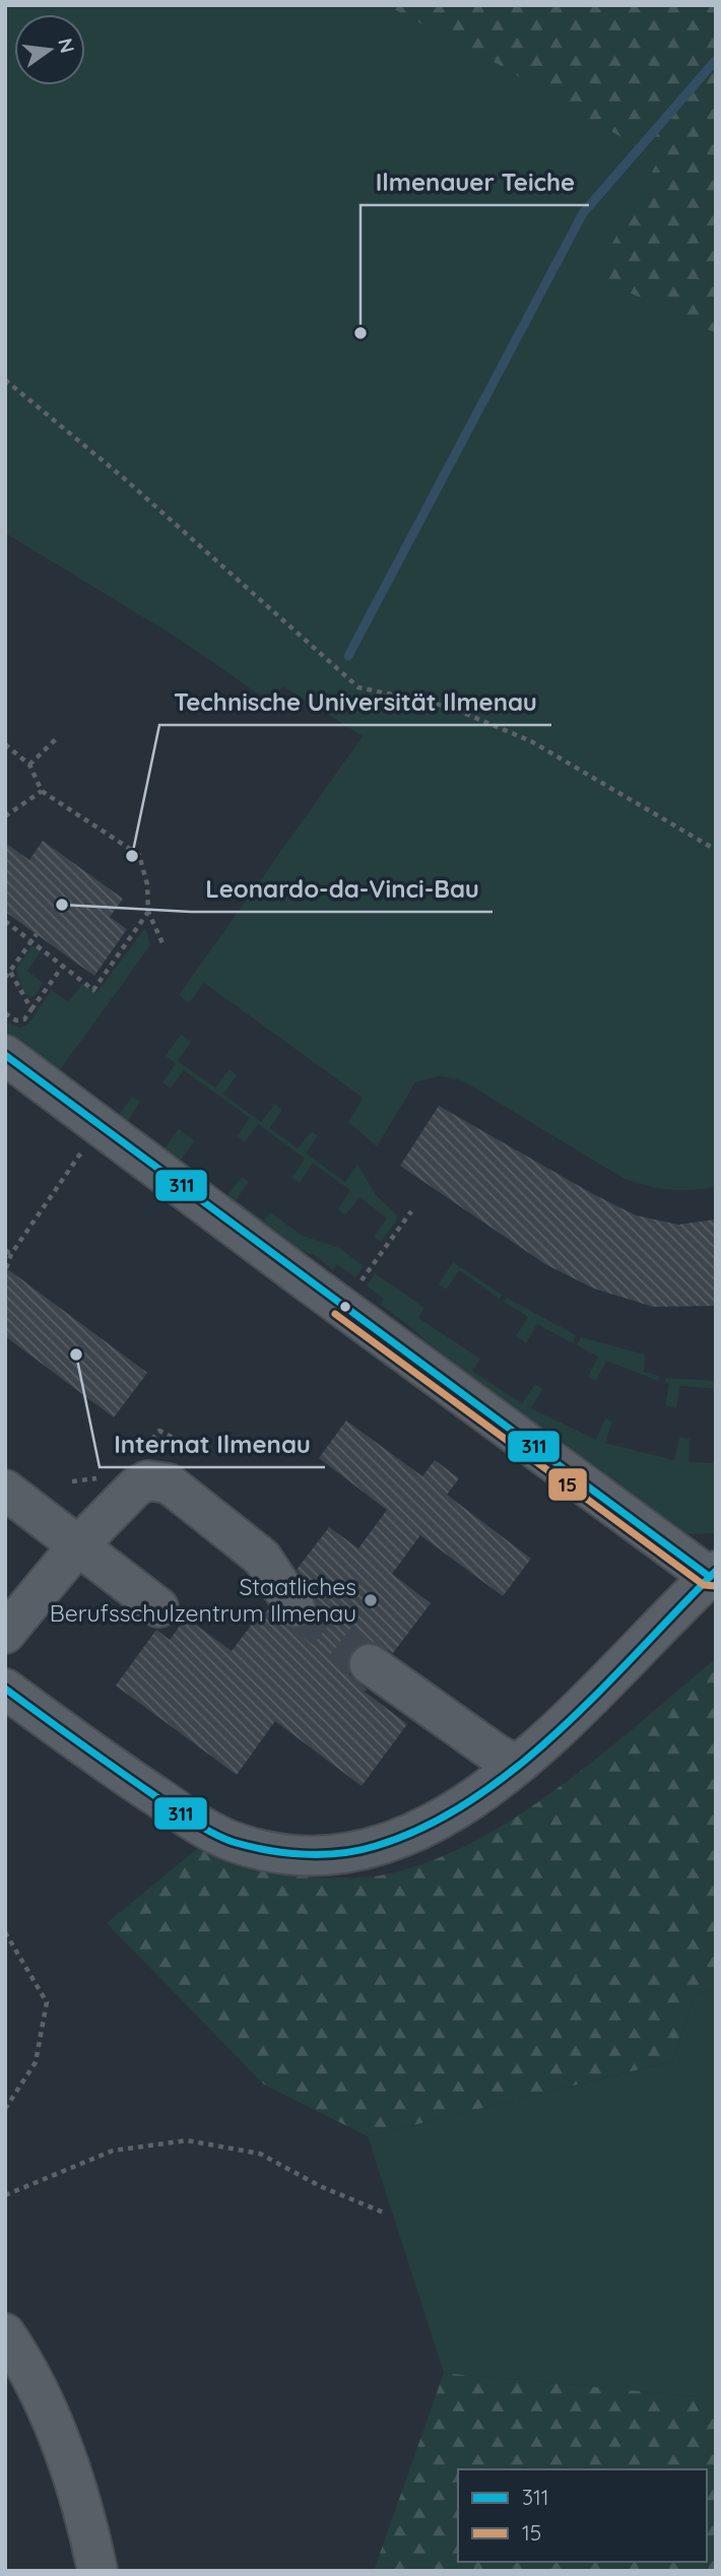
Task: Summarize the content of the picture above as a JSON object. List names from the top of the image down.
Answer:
{
  "places": [
    "Ilmenauer Teiche",
    "Technische Universität Ilmenau",
    "Leonardo-da-Vinci-Bau",
    "Internat Ilmenau",
    "Staatliches Berufsschulzentrum Ilmenau"
  ],
  "lines": ["transit line 311", "transit line 15"],
  "legend": ["311", "15"],
  "north": "right"
}
